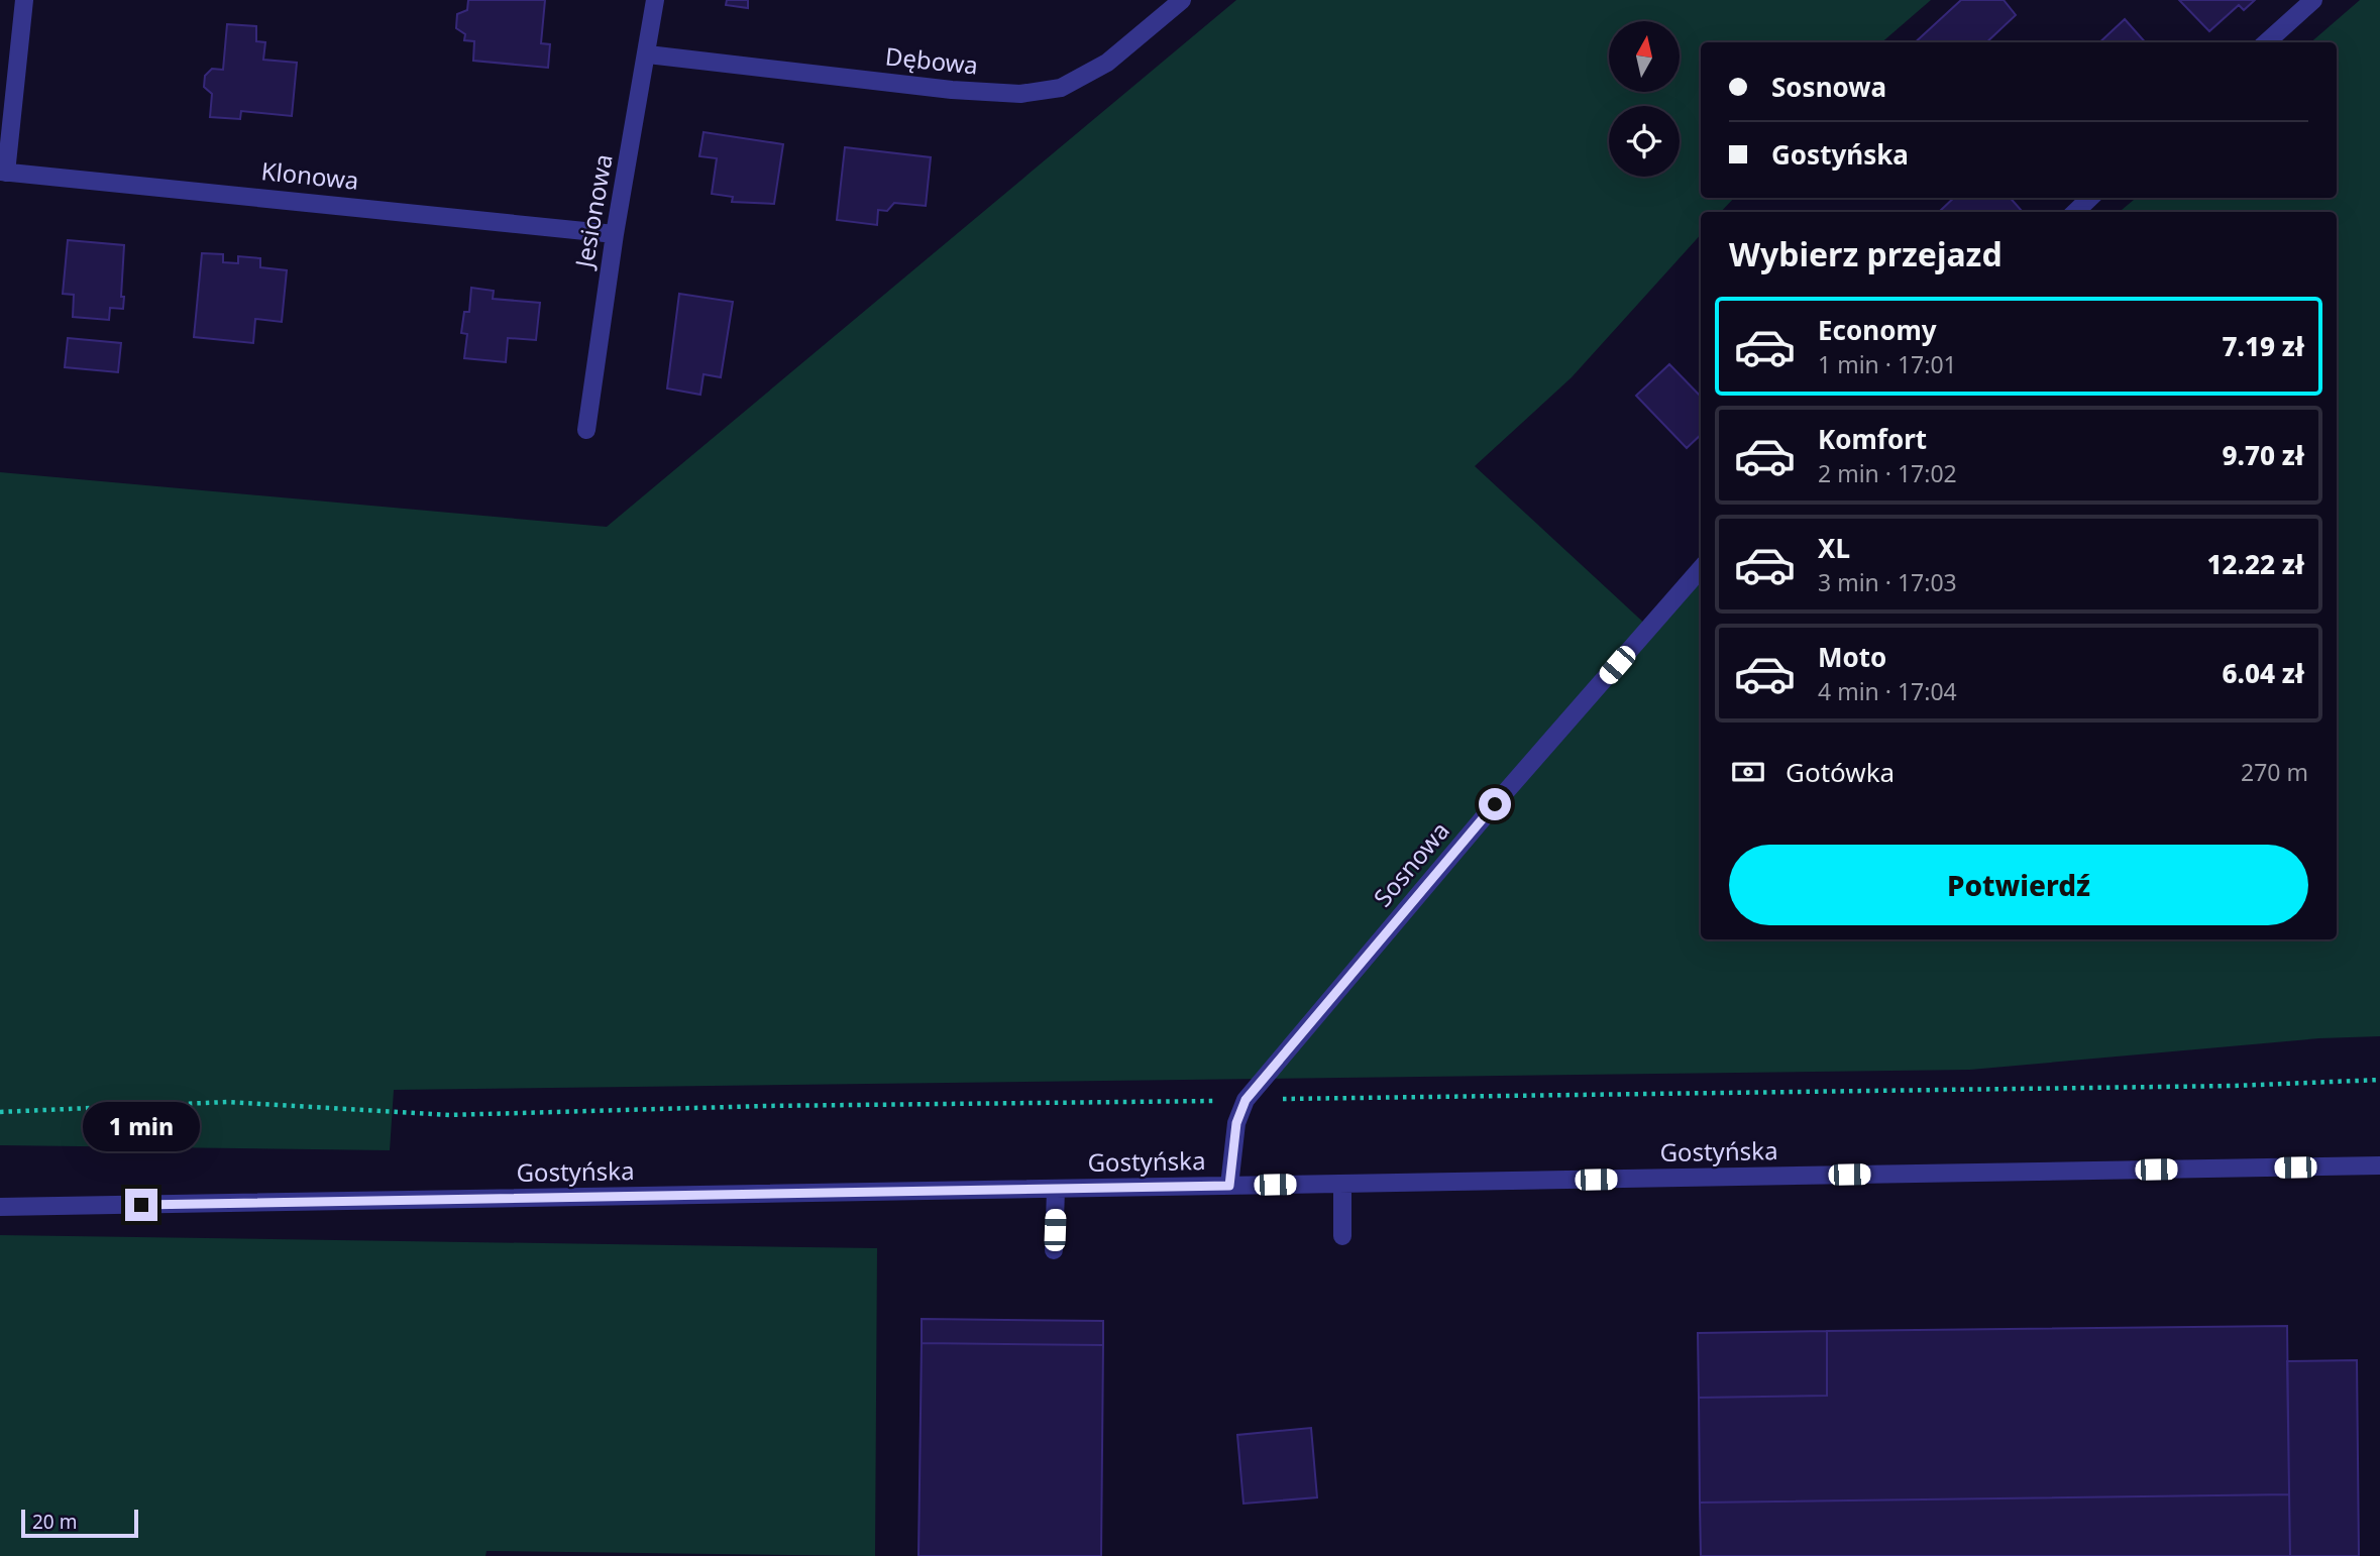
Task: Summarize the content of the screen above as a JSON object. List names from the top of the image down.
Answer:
{
  "streets": {
    "street": [
      "Dębowa",
      "Klonowa",
      "Jesionowa",
      "Sosnowa",
      "Gostyńska"
    ]
  },
  "crossings": [
    ["Dębowa", "Jesionowa"],
    ["Klonowa", "Jesionowa"],
    ["Sosnowa", "Gostyńska"]
  ],
  "scale_bar": "20 m",
  "north": "top",
  "page": {
    "banner": ["Sosnowa", "Gostyńska"],
    "heading": "Wybierz przejazd",
    "list": [
      {
        "name": "Economy",
        "note": "1 min · 17:01",
        "value": "7.19 zł"
      },
      {
        "name": "Komfort",
        "note": "2 min · 17:02",
        "value": "9.70 zł"
      },
      {
        "name": "XL",
        "note": "3 min · 17:03",
        "value": "12.22 zł"
      },
      {
        "name": "Moto",
        "note": "4 min · 17:04",
        "value": "6.04 zł"
      }
    ],
    "pay": ["Gotówka", "270 m"],
    "buttons": "Potwierdź",
    "bubble": "1 min",
    "scale": "20 m"
  }
}
